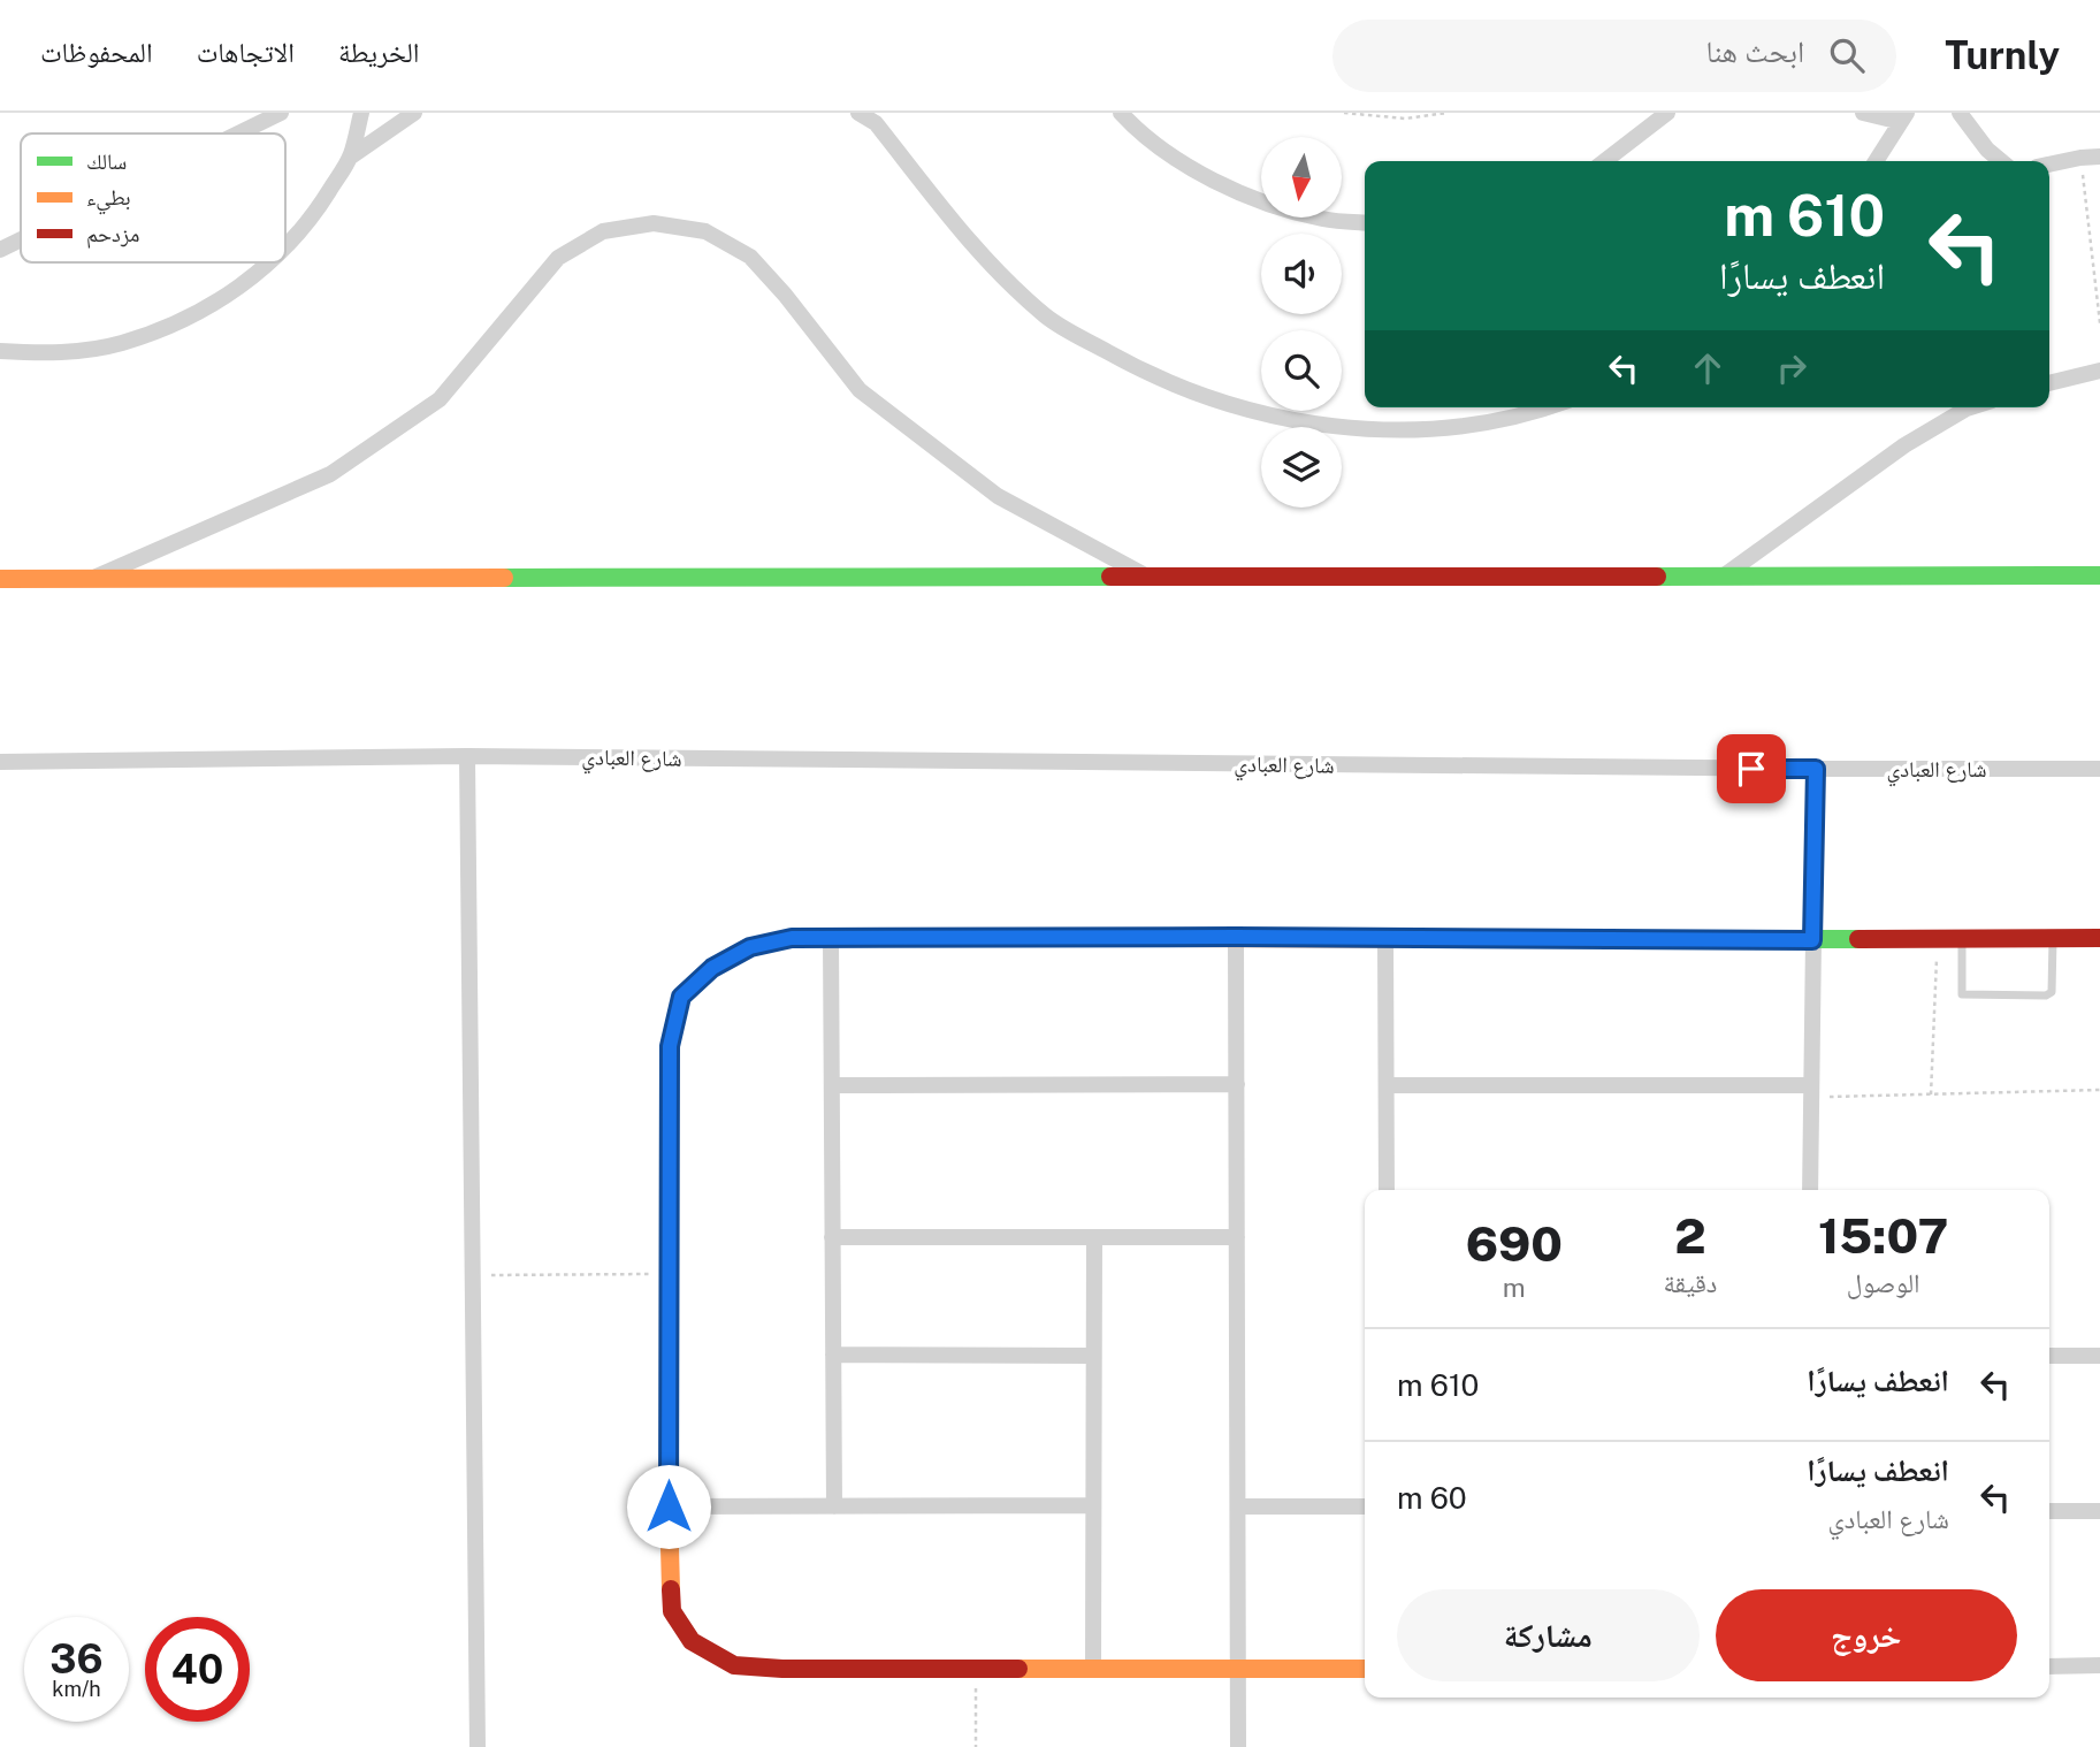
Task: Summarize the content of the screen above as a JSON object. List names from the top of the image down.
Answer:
{
  "streets": {
    "street": ["شارع العبادي"]
  },
  "legend": ["سالك", "بطيء", "مزدحم"],
  "north": "bottom",
  "page": {
    "header": "Turnly",
    "search": "ابحث هنا",
    "nav": ["الخريطة", "الاتجاهات", "المحفوظات"],
    "turn": ["610 m", "انعطف يسارًا"],
    "eta": [
      "15:07",
      "الوصول",
      "2",
      "دقيقة",
      "690",
      "m"
    ],
    "list": [
      {
        "name": "انعطف يسارًا",
        "value": "610 m"
      },
      {
        "name": "انعطف يسارًا",
        "note": "شارع العبادي",
        "value": "60 m"
      }
    ],
    "buttons": ["خروج", "مشاركة"],
    "speed": "36 km/h",
    "limit": "40"
  }
}
